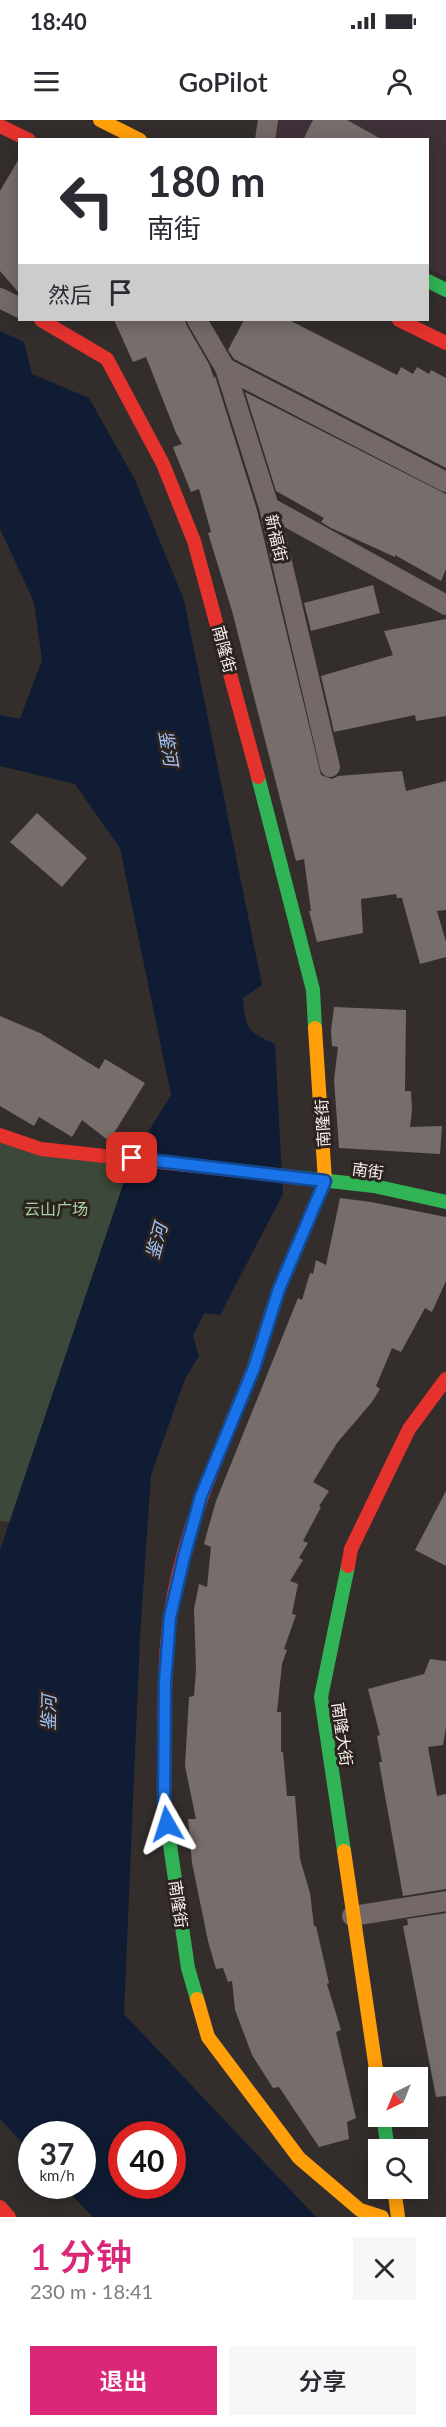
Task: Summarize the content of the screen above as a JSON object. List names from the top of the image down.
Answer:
{
  "streets": {
    "main road": ["南隆街", "南街", "南隆大街"],
    "street": ["新福街"]
  },
  "crossings": [
    ["南隆街", "南街"]
  ],
  "water": ["鉴河"],
  "parks": ["云山广场"],
  "north": "bottom left",
  "page": {
    "status": "18:40",
    "header": "GoPilot",
    "turn": ["180 m", "南街"],
    "then": "然后",
    "speed": "37 km/h",
    "limit": "40",
    "heading": ["1 分钟", "230 m · 18:41"],
    "buttons": ["退出", "分享"]
  }
}
